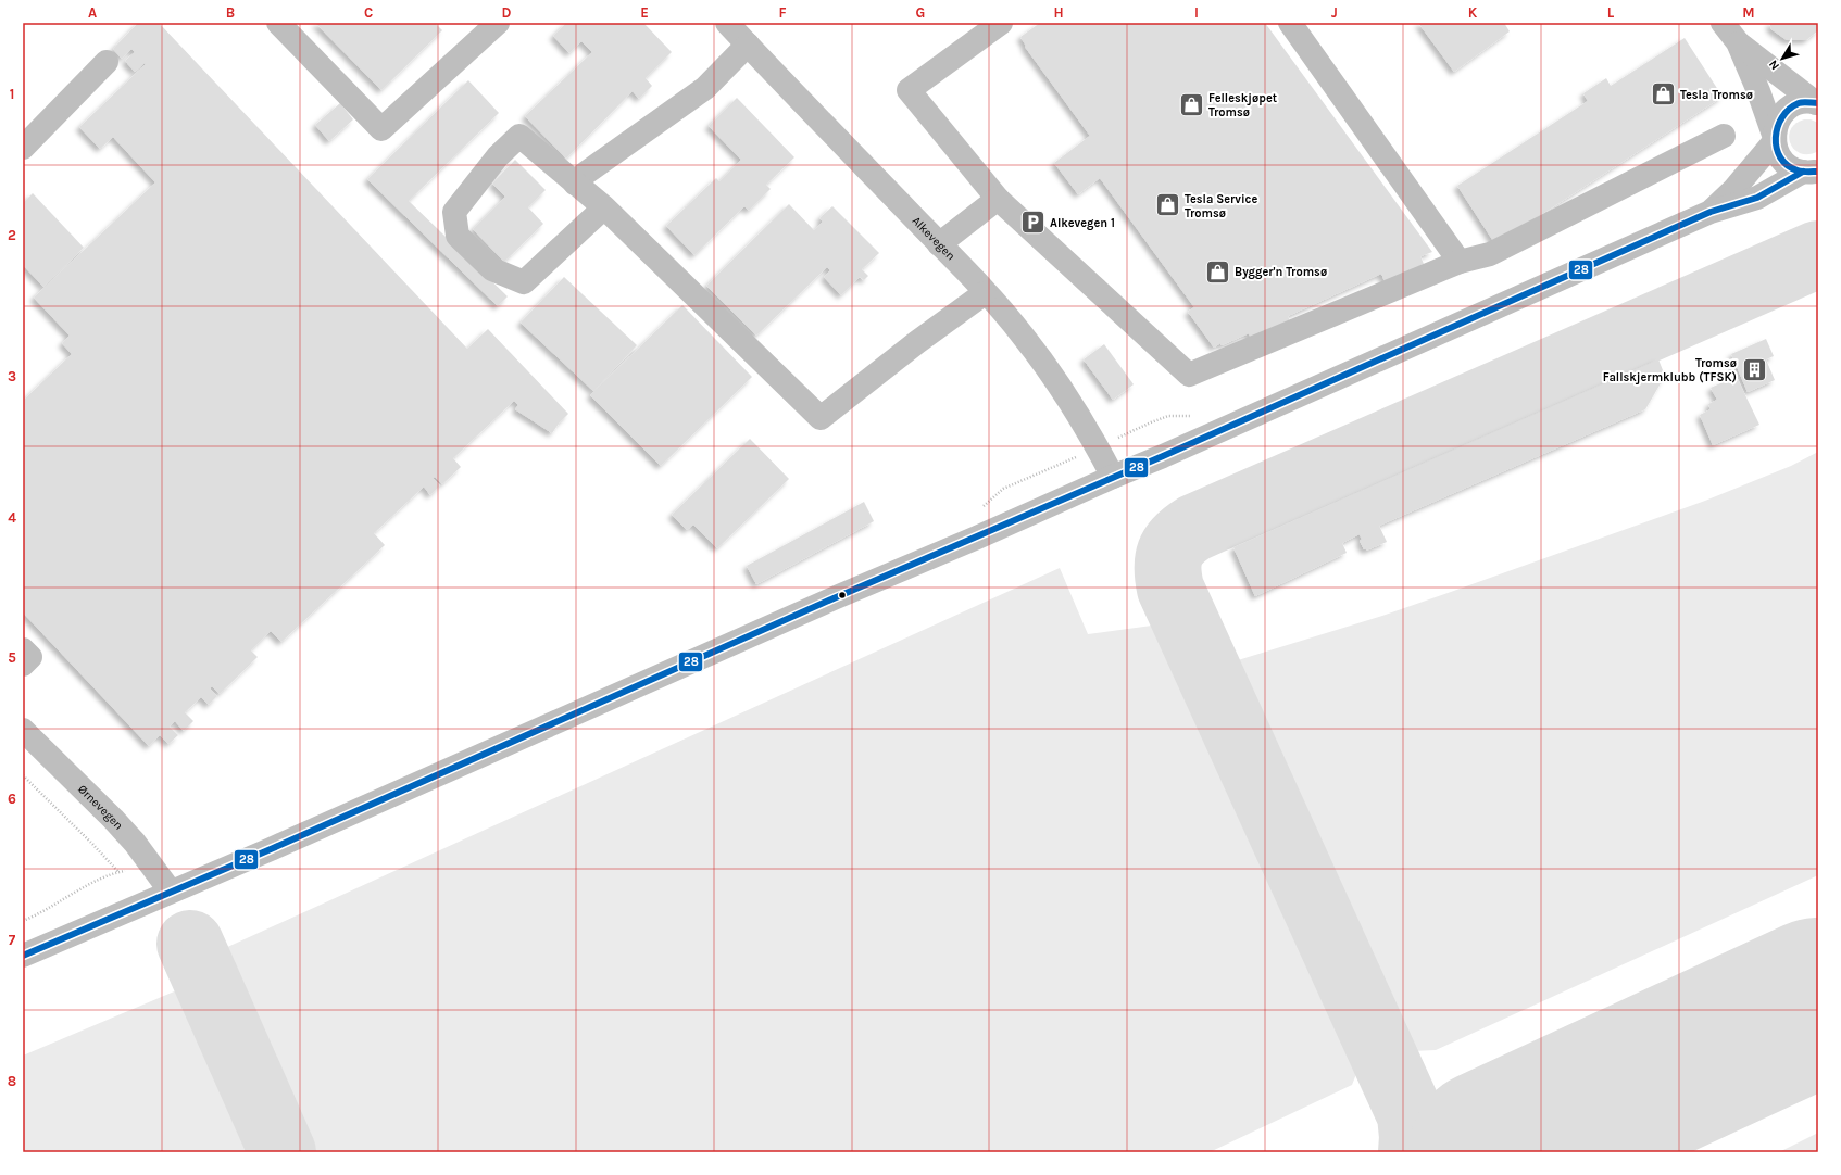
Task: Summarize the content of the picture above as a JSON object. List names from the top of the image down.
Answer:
{
  "streets": {
    "street": ["Alkevegen", "Ørnevegen"]
  },
  "places": {
    "shop": [
      "Tesla Tromsø",
      "Felleskjøpet Tromsø",
      "Tesla Service Tromsø",
      "Bygger'n Tromsø"
    ],
    "parking": ["Alkevegen 1"],
    "building": ["Tromsø Fallskjermklubb (TFSK)"]
  },
  "lines": ["transit line 28"],
  "north": "bottom left",
  "grid": {
    "columns": [
      "A",
      "B",
      "C",
      "D",
      "E",
      "F",
      "G",
      "H",
      "I",
      "J",
      "K",
      "L",
      "M"
    ],
    "rows": [
      "1",
      "2",
      "3",
      "4",
      "5",
      "6",
      "7",
      "8"
    ]
  }
}
